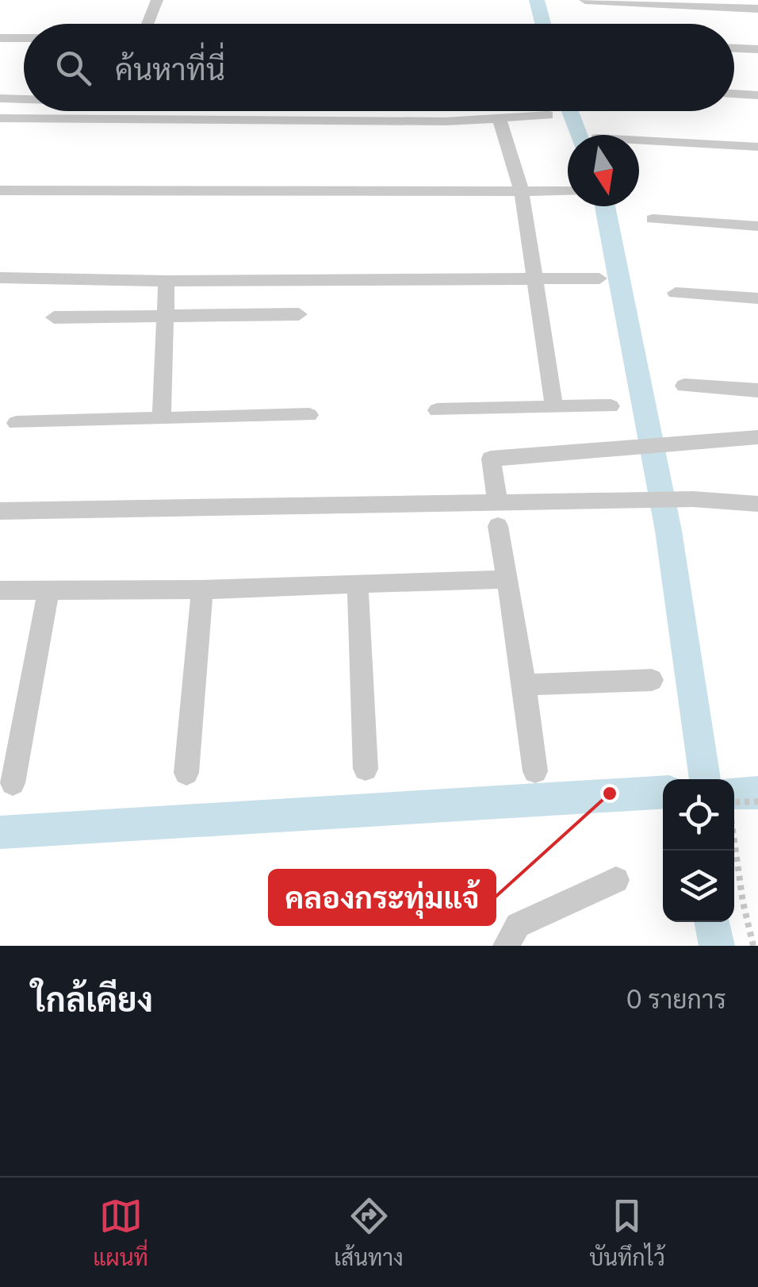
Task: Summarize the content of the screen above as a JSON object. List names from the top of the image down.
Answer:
{
  "places": ["คลองกระทุ่มแจ้"],
  "north": "bottom",
  "page": {
    "search": "ค้นหาที่นี่",
    "heading": ["ใกล้เคียง", "0 รายการ"],
    "nav": ["แผนที่", "เส้นทาง", "บันทึกไว้"]
  }
}
